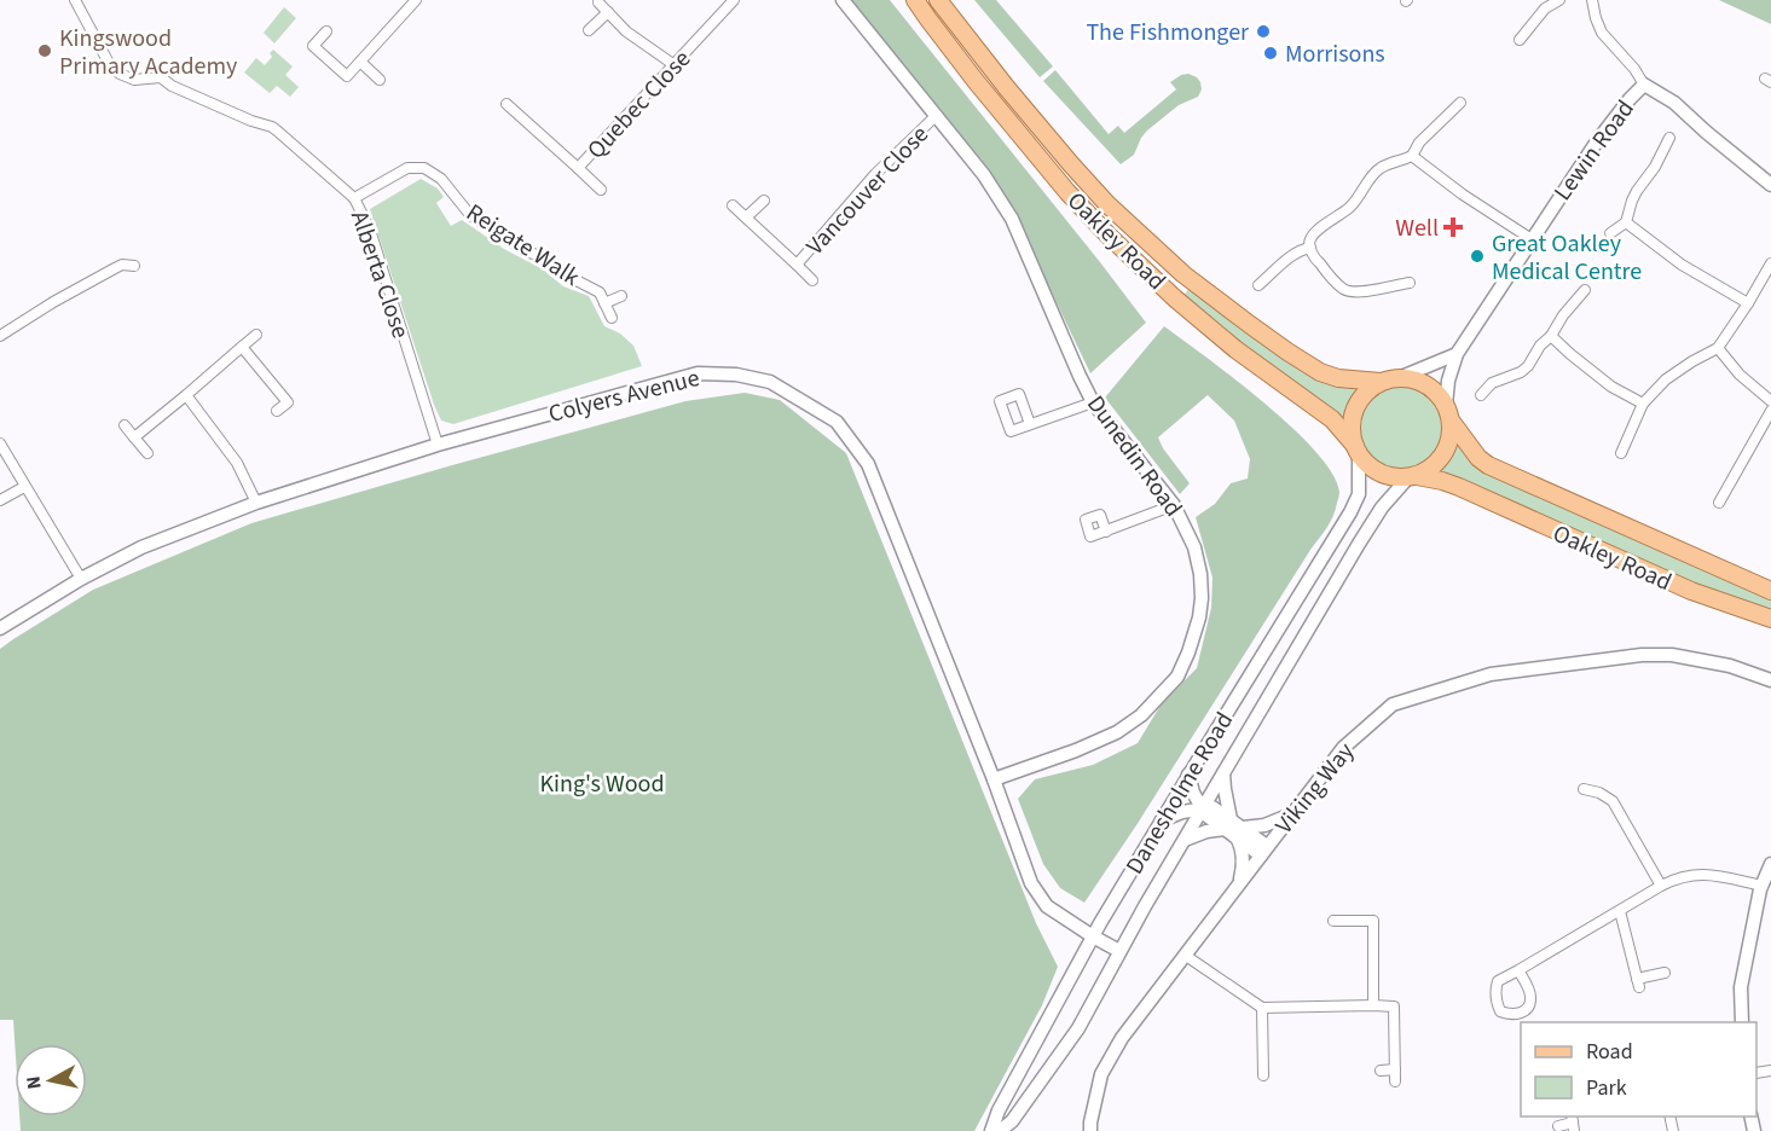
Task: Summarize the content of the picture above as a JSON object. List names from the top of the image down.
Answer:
{
  "streets": {
    "main road": ["Oakley Road"],
    "street": [
      "Quebec Close",
      "Lewin Road",
      "Vancouver Close",
      "Reigate Walk",
      "Alberta Close",
      "Colyers Avenue",
      "Dunedin Road",
      "Viking Way",
      "Danesholme Road"
    ]
  },
  "crossings": [
    ["Lewin Road", "Oakley Road"],
    ["Lewin Road", "Danesholme Road"],
    ["Vancouver Close", "Dunedin Road"],
    ["Oakley Road", "Danesholme Road"],
    ["Reigate Walk", "Alberta Close"],
    ["Alberta Close", "Colyers Avenue"],
    ["Colyers Avenue", "Dunedin Road"],
    ["Colyers Avenue", "Danesholme Road"]
  ],
  "parks": ["King's Wood"],
  "places": {
    "other": [
      "The Fishmonger",
      "Kingswood Primary Academy",
      "Morrisons",
      "Great Oakley Medical Centre"
    ],
    "health": ["Well"]
  },
  "legend": ["Road", "Park"],
  "north": "left"
}
